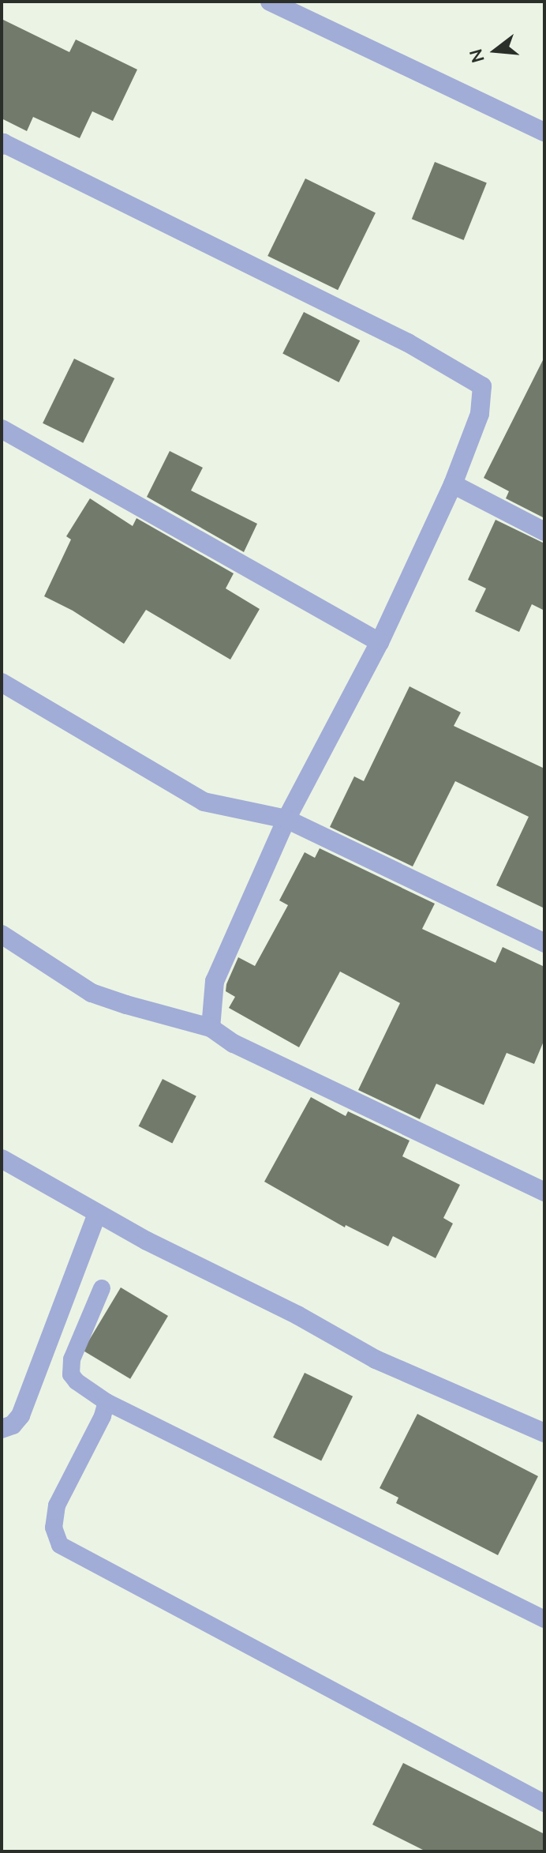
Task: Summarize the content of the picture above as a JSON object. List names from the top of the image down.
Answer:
{
  "north": "left"
}
